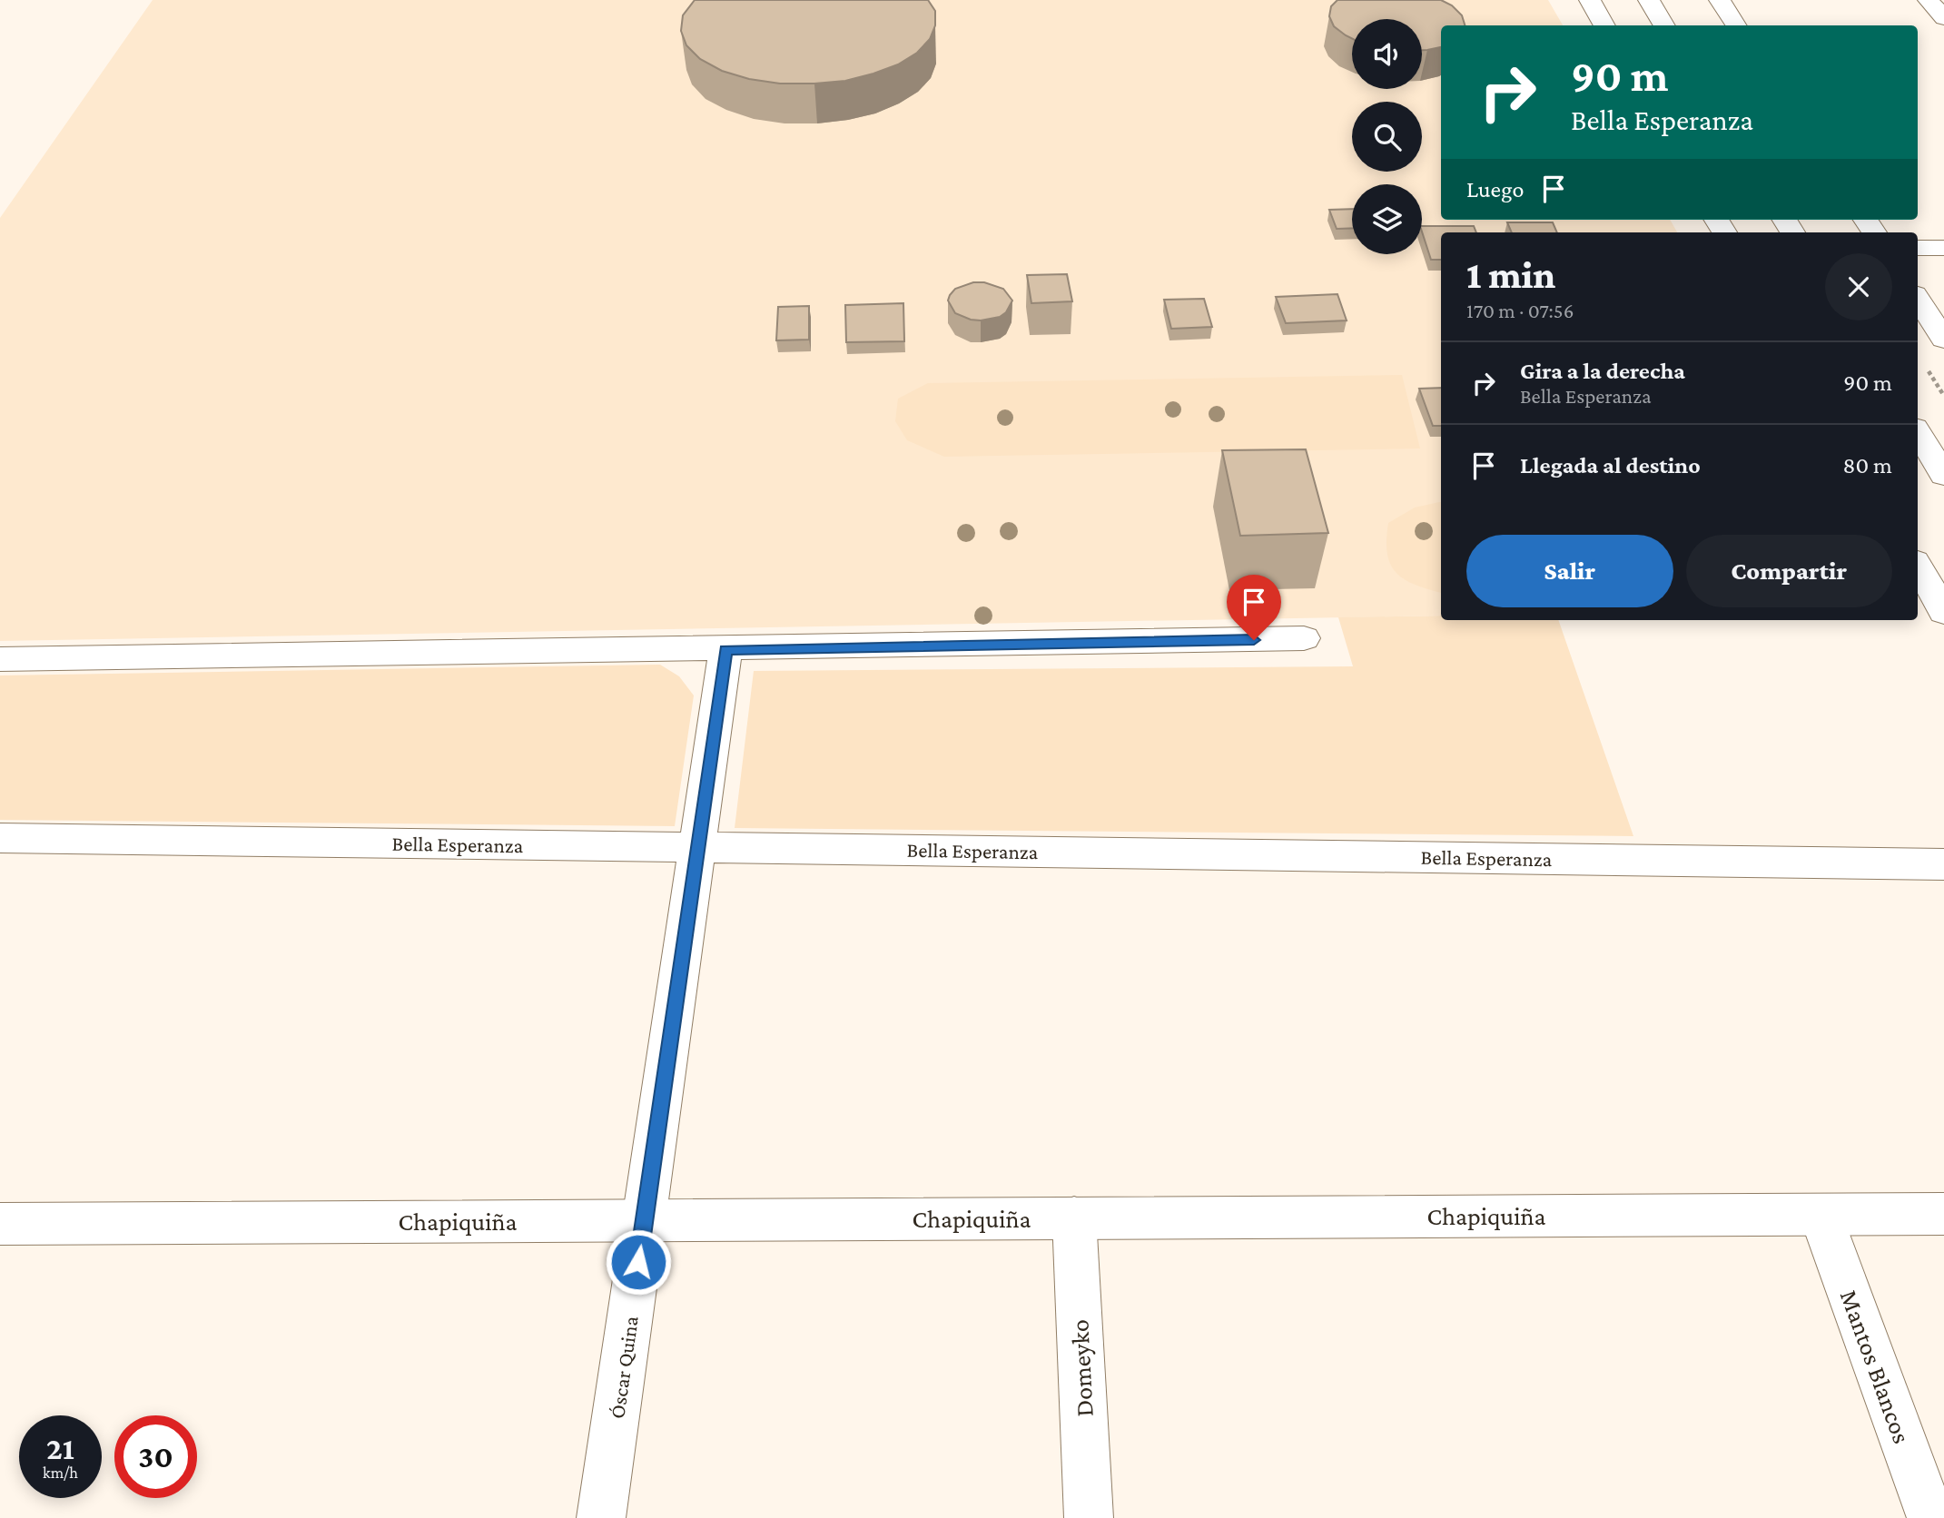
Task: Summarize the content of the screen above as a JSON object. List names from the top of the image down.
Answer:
{
  "streets": {
    "street": [
      "Bella Esperanza",
      "Chapiquiña",
      "Mantos Blancos",
      "Óscar Quina",
      "Domeyko"
    ]
  },
  "crossings": [
    ["Bella Esperanza", "Óscar Quina"],
    ["Chapiquiña", "Mantos Blancos"],
    ["Chapiquiña", "Óscar Quina"],
    ["Chapiquiña", "Domeyko"]
  ],
  "page": {
    "turn": ["90 m", "Bella Esperanza"],
    "then": "Luego",
    "heading": ["1 min", "170 m · 07:56"],
    "list": [
      {
        "name": "Gira a la derecha",
        "note": "Bella Esperanza",
        "value": "90 m"
      },
      {
        "name": "Llegada al destino",
        "value": "80 m"
      }
    ],
    "buttons": ["Salir", "Compartir"],
    "speed": "21 km/h",
    "limit": "30"
  }
}
